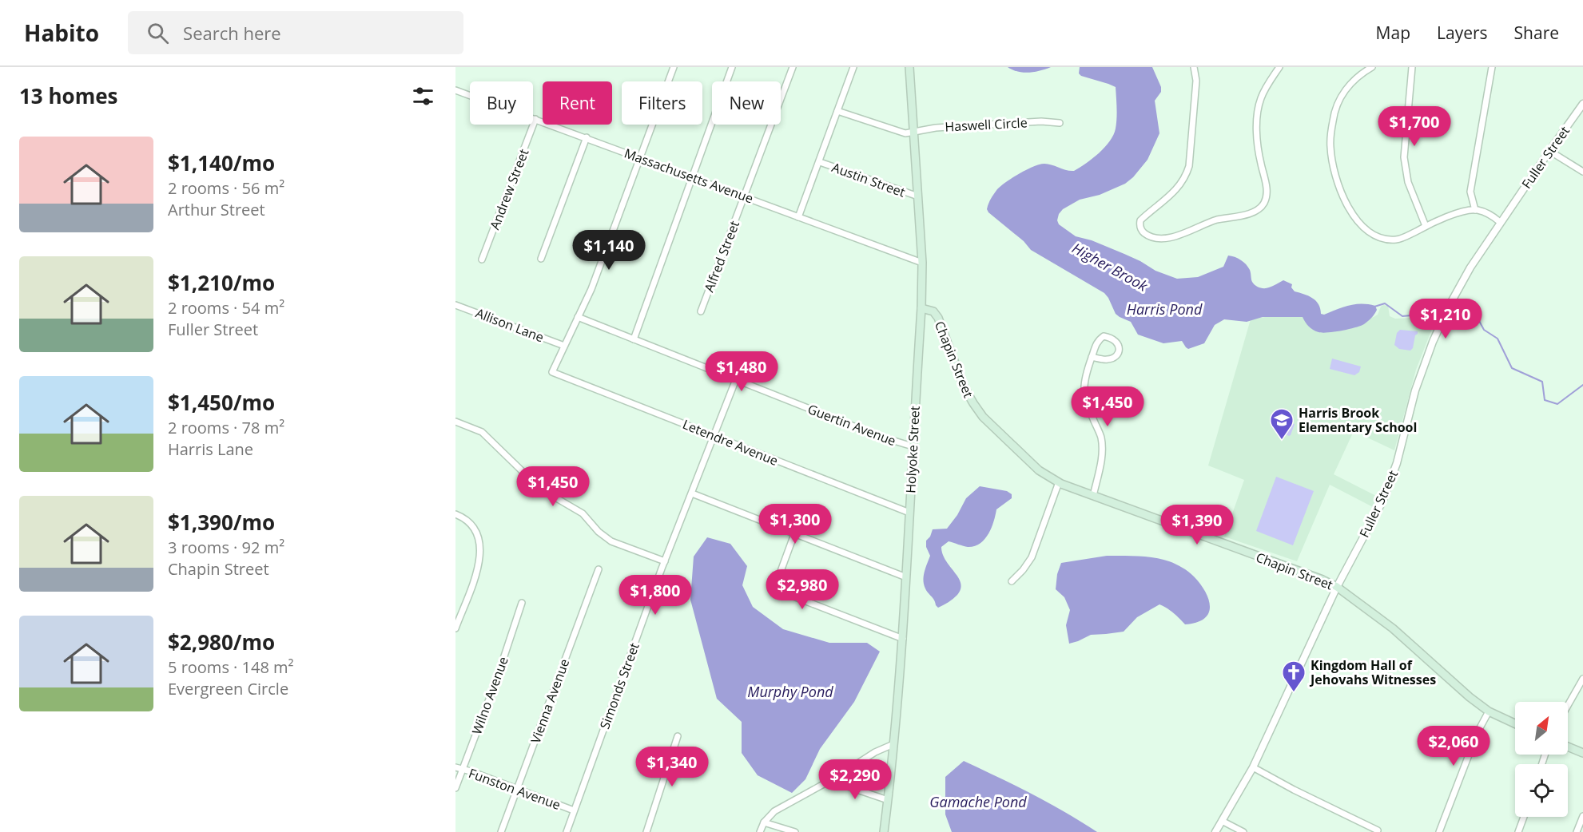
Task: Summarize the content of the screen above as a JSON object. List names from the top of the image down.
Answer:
{
  "streets": {
    "main road": ["Chapin Street", "Holyoke Street"],
    "street": [
      "Haswell Circle",
      "Fuller Street",
      "Massachusetts Avenue",
      "Austin Street",
      "Andrew Street",
      "Alfred Street",
      "Allison Lane",
      "Guertin Avenue",
      "Letendre Avenue",
      "Simonds Street",
      "Wilno Avenue",
      "Vienna Avenue",
      "Funston Avenue"
    ]
  },
  "crossings": [
    ["Haswell Circle", "Holyoke Street"],
    ["Fuller Street", "Chapin Street"],
    ["Massachusetts Avenue", "Andrew Street"],
    ["Massachusetts Avenue", "Alfred Street"],
    ["Massachusetts Avenue", "Holyoke Street"],
    ["Austin Street", "Holyoke Street"],
    ["Allison Lane", "Letendre Avenue"],
    ["Chapin Street", "Holyoke Street"],
    ["Guertin Avenue", "Holyoke Street"],
    ["Guertin Avenue", "Simonds Street"],
    ["Letendre Avenue", "Holyoke Street"],
    ["Letendre Avenue", "Simonds Street"],
    ["Simonds Street", "Funston Avenue"],
    ["Wilno Avenue", "Funston Avenue"],
    ["Vienna Avenue", "Funston Avenue"]
  ],
  "water": [
    "Higher Brook",
    "Harris Pond",
    "Murphy Pond",
    "Gamache Pond"
  ],
  "places": {
    "school or university": ["Harris Brook Elementary School"],
    "church": ["Kingdom Hall of Jehovahs Witnesses"]
  },
  "north": "top right",
  "page": {
    "header": "Habito",
    "search": "Search here",
    "nav": ["Map", "Layers", "Share"],
    "heading": "13 homes",
    "chip": [
      "Buy",
      "Rent",
      "Filters",
      "New"
    ],
    "price": [
      "$1,700",
      "$1,140",
      "$1,210",
      "$1,480",
      "$1,450",
      "$1,450",
      "$1,300",
      "$1,390",
      "$2,980",
      "$1,800",
      "$2,060",
      "$1,340",
      "$2,290"
    ],
    "list": [
      {
        "name": "$1,140/mo",
        "note": "2 rooms · 56 m² · Arthur Street"
      },
      {
        "name": "$1,210/mo",
        "note": "2 rooms · 54 m² · Fuller Street"
      },
      {
        "name": "$1,450/mo",
        "note": "2 rooms · 78 m² · Harris Lane"
      },
      {
        "name": "$1,390/mo",
        "note": "3 rooms · 92 m² · Chapin Street"
      },
      {
        "name": "$2,980/mo",
        "note": "5 rooms · 148 m² · Evergreen Circle"
      }
    ]
  }
}
